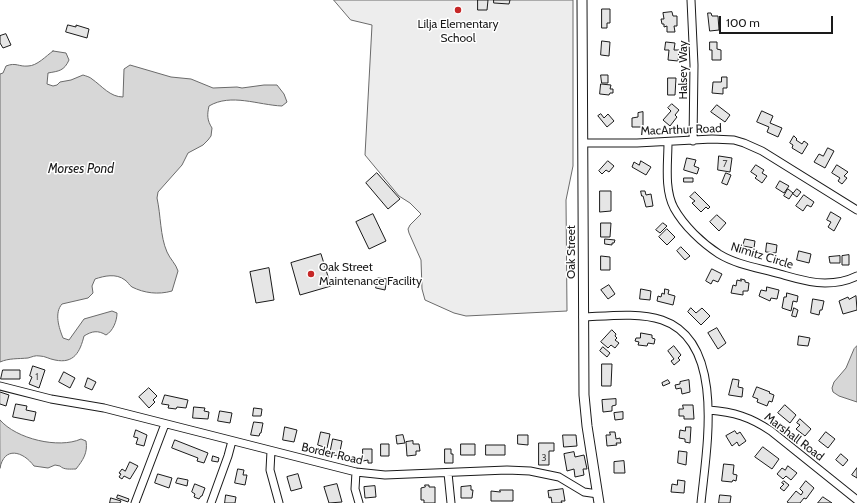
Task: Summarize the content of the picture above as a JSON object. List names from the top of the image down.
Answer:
{
  "streets": {
    "street": [
      "Halsey Way",
      "MacArthur Road",
      "Oak Street",
      "Nimitz Circle",
      "Marshall Road",
      "Border Road"
    ]
  },
  "crossings": [
    ["Halsey Way", "MacArthur Road"],
    ["MacArthur Road", "Oak Street"],
    ["MacArthur Road", "Nimitz Circle"],
    ["Oak Street", "Border Road"]
  ],
  "water": ["Morses Pond"],
  "places": ["Lilja Elementary School", "Oak Street Maintenance Facility"],
  "house_numbers": ["7", "1", "3"],
  "scale_bar": "100 m"
}
